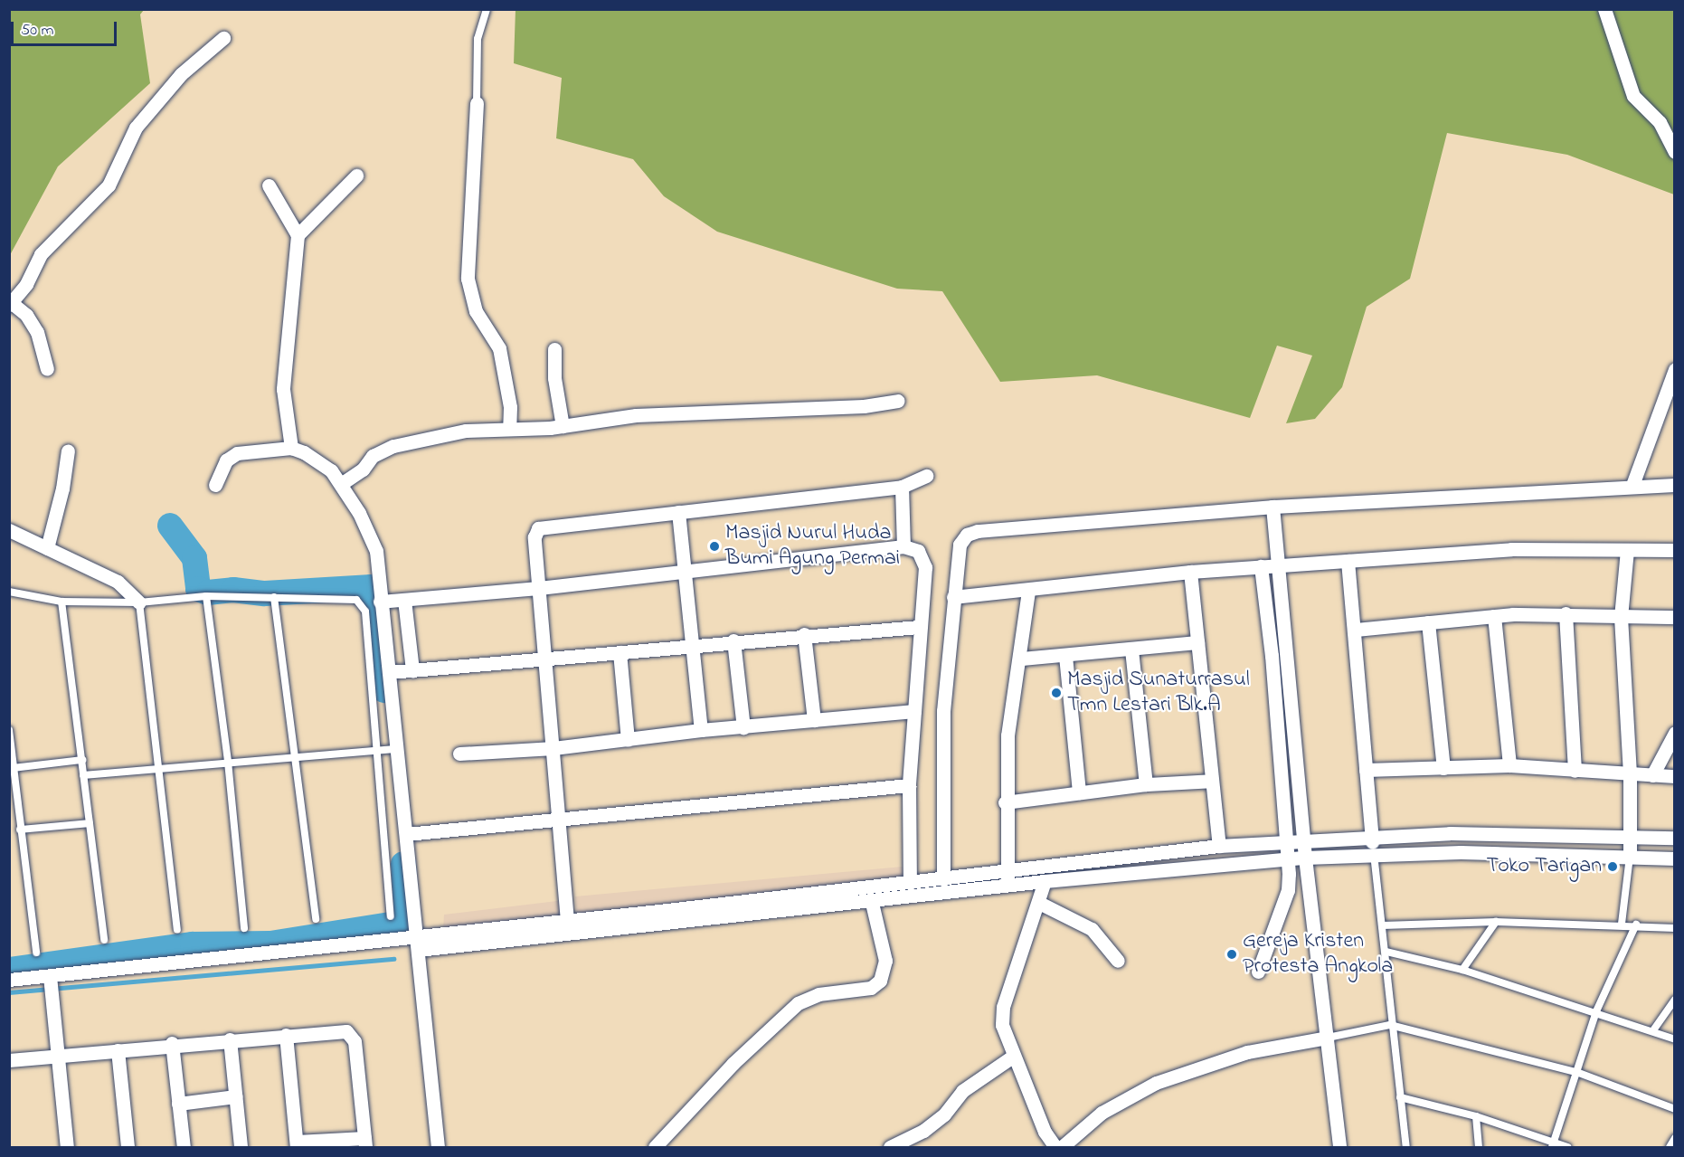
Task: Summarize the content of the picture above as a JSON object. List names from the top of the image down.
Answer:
{
  "places": [
    "Masjid Nurul Huda Bumi Agung Permai",
    "Masjid Sunaturrasul Tmn Lestari Blk.A",
    "Toko Tarigan",
    "Gereja Kristen Protesta Angkola"
  ],
  "scale_bar": "50 m"
}
